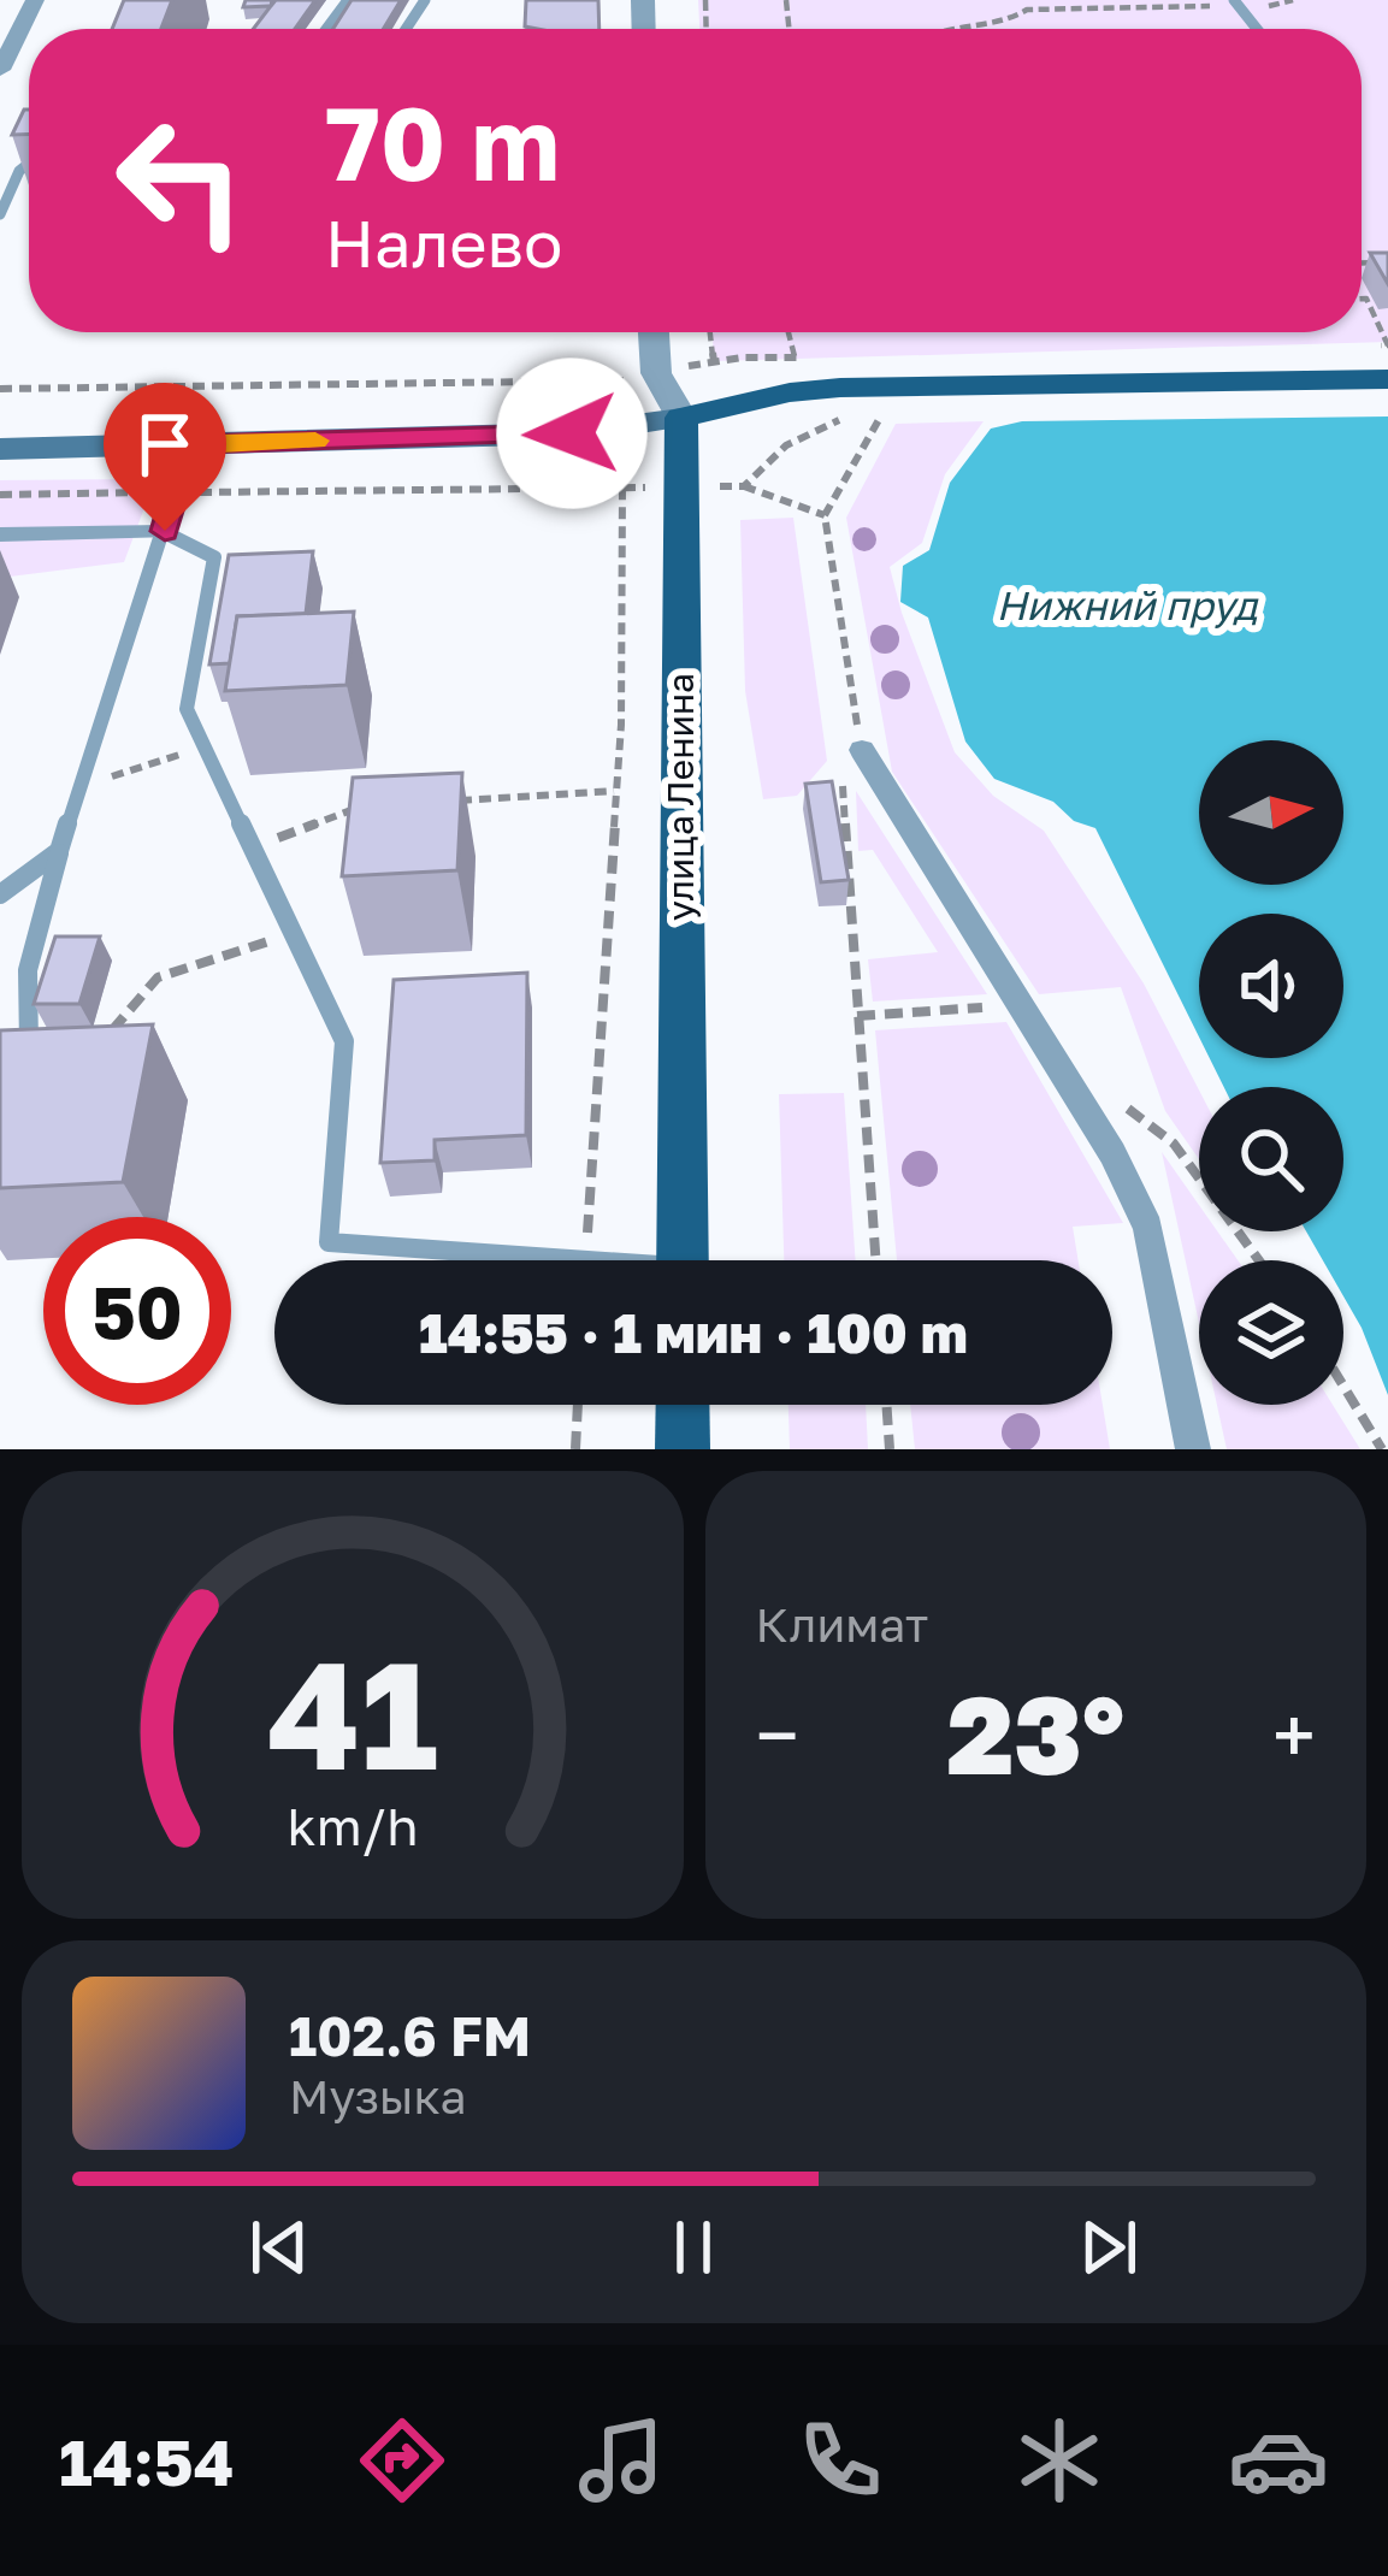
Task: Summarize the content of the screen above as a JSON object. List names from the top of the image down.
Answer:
{
  "streets": {
    "main road": ["улица Ленина"]
  },
  "water": ["Нижний пруд"],
  "north": "right",
  "page": {
    "turn": ["70 m", "Налево"],
    "limit": "50",
    "trip": "14:55 · 1 мин · 100 m",
    "tile": "Климат",
    "heat": ["−", "23°", "+"],
    "song": ["102.6 FM", "Музыка"],
    "tabs": "14:54",
    "gauge": ["41", "km/h"]
  }
}
